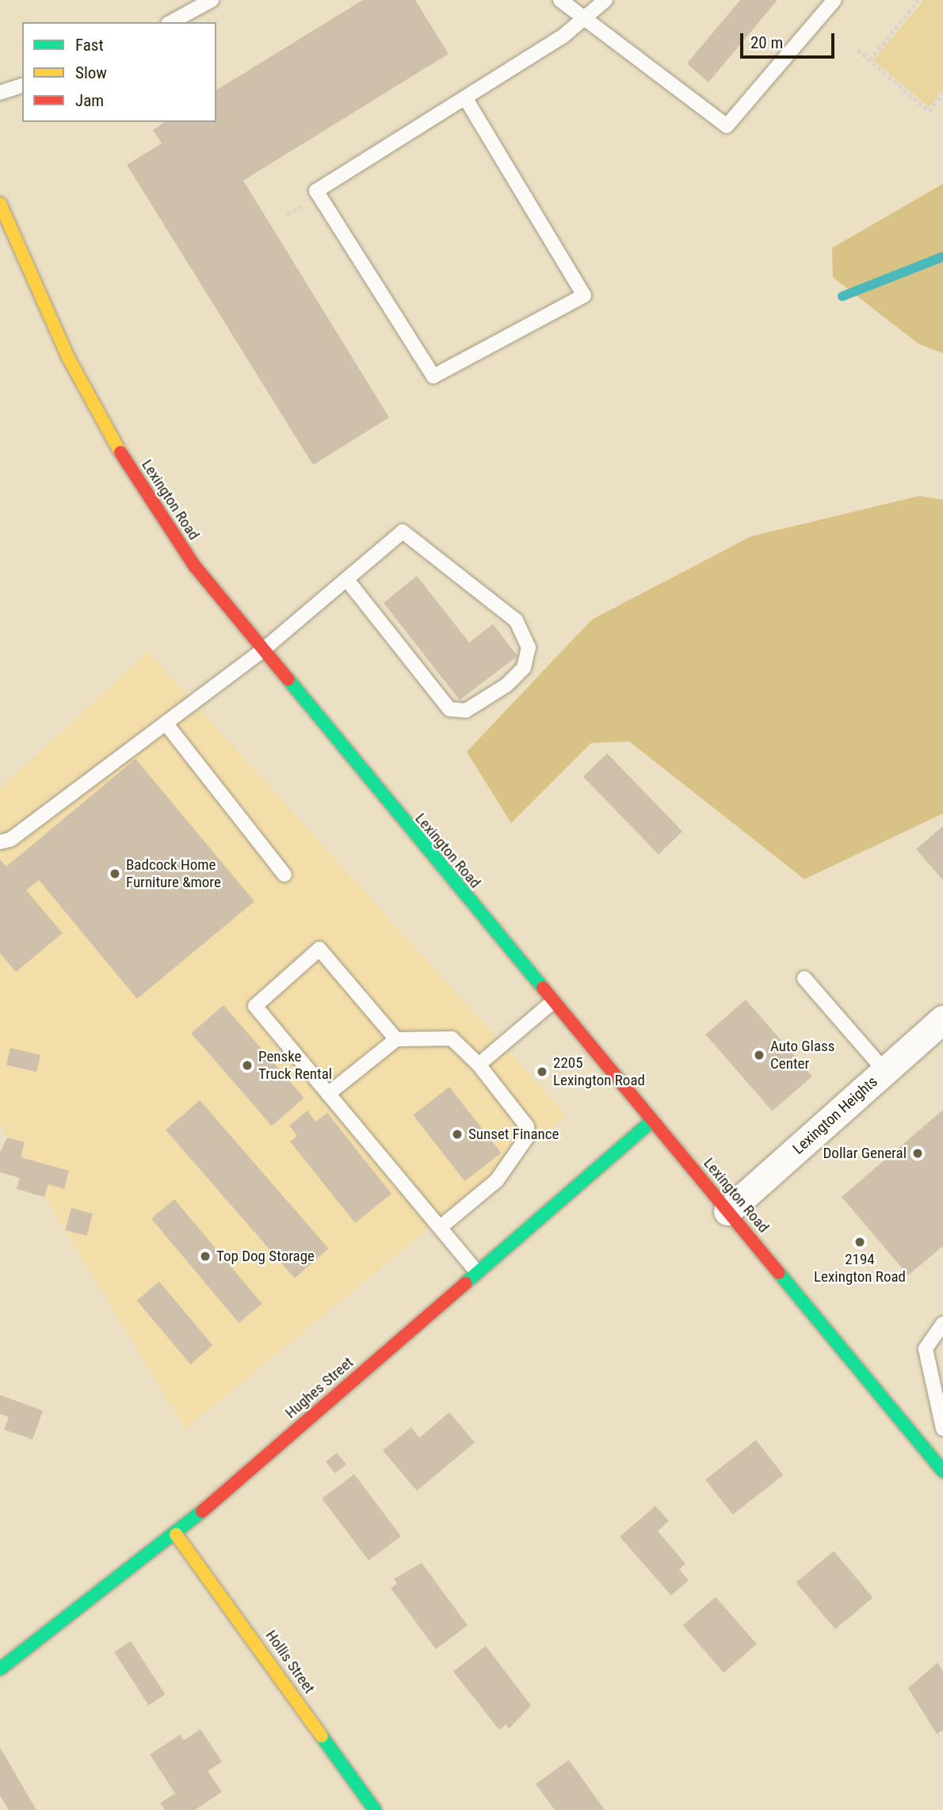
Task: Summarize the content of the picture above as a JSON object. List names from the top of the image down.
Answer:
{
  "streets": {
    "main road": ["Lexington Road", "Hughes Street", "Hollis Street"],
    "street": ["Lexington Heights"]
  },
  "crossings": [
    ["Lexington Road", "Lexington Heights"],
    ["Lexington Road", "Hughes Street"],
    ["Hughes Street", "Hollis Street"]
  ],
  "places": [
    "Badcock Home Furniture &more",
    "Auto Glass Center",
    "Penske Truck Rental",
    "2205 Lexington Road",
    "Sunset Finance",
    "Dollar General",
    "2194 Lexington Road",
    "Top Dog Storage"
  ],
  "legend": ["Fast", "Slow", "Jam"],
  "scale_bar": "20 m"
}
